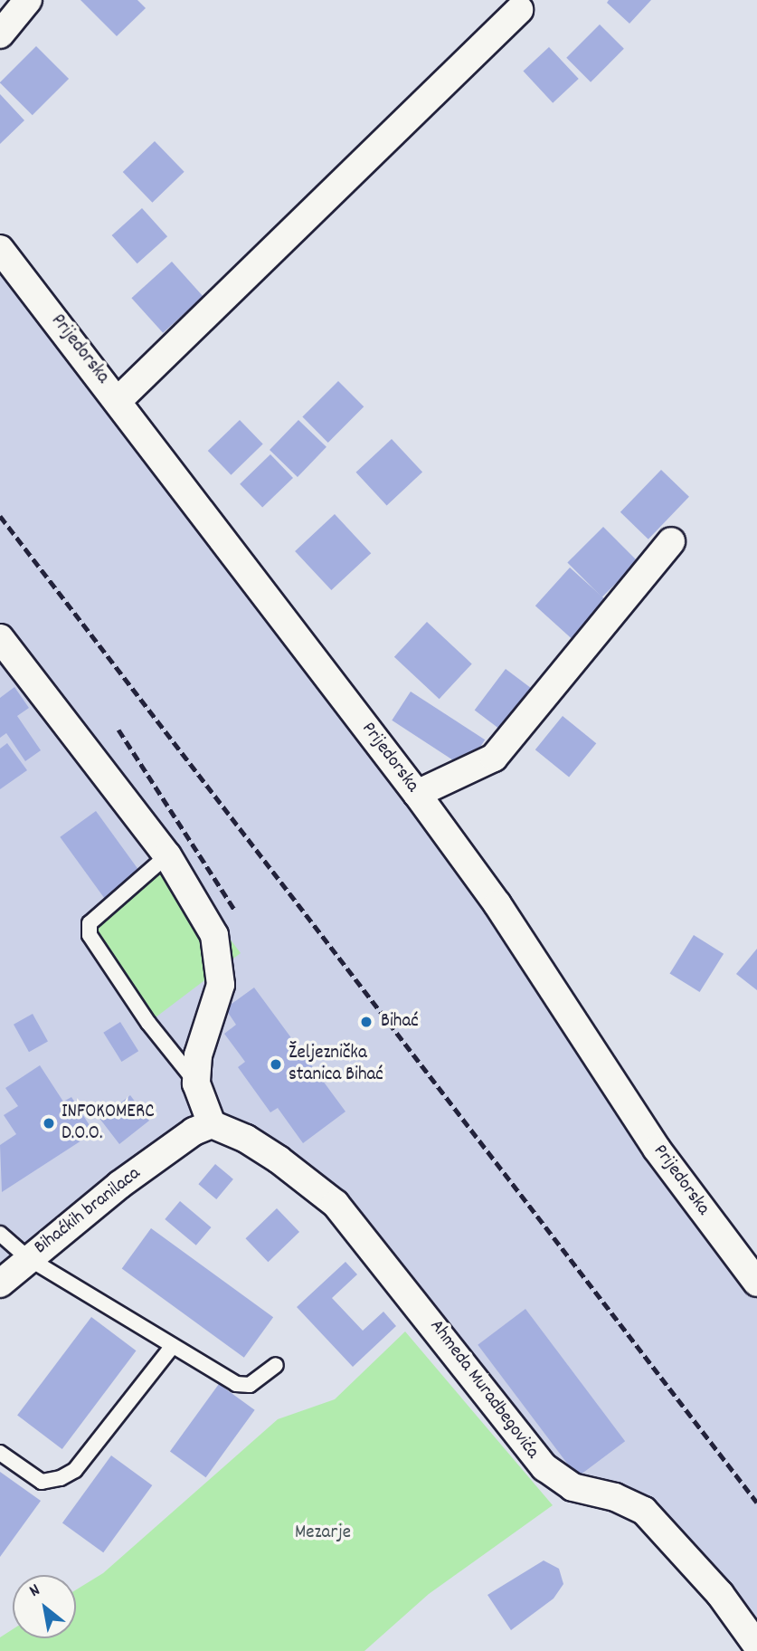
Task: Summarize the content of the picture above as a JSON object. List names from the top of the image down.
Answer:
{
  "streets": {
    "street": ["Prijedorska", "Bihaćkih branilaca", "Ahmeda Muradbegovića"]
  },
  "crossings": [
    ["Bihaćkih branilaca", "Ahmeda Muradbegovića"]
  ],
  "parks": ["Mezarje"],
  "places": ["Bihać", "Željeznička stanica Bihać", "INFOKOMERC D.O.O."],
  "north": "top left"
}
